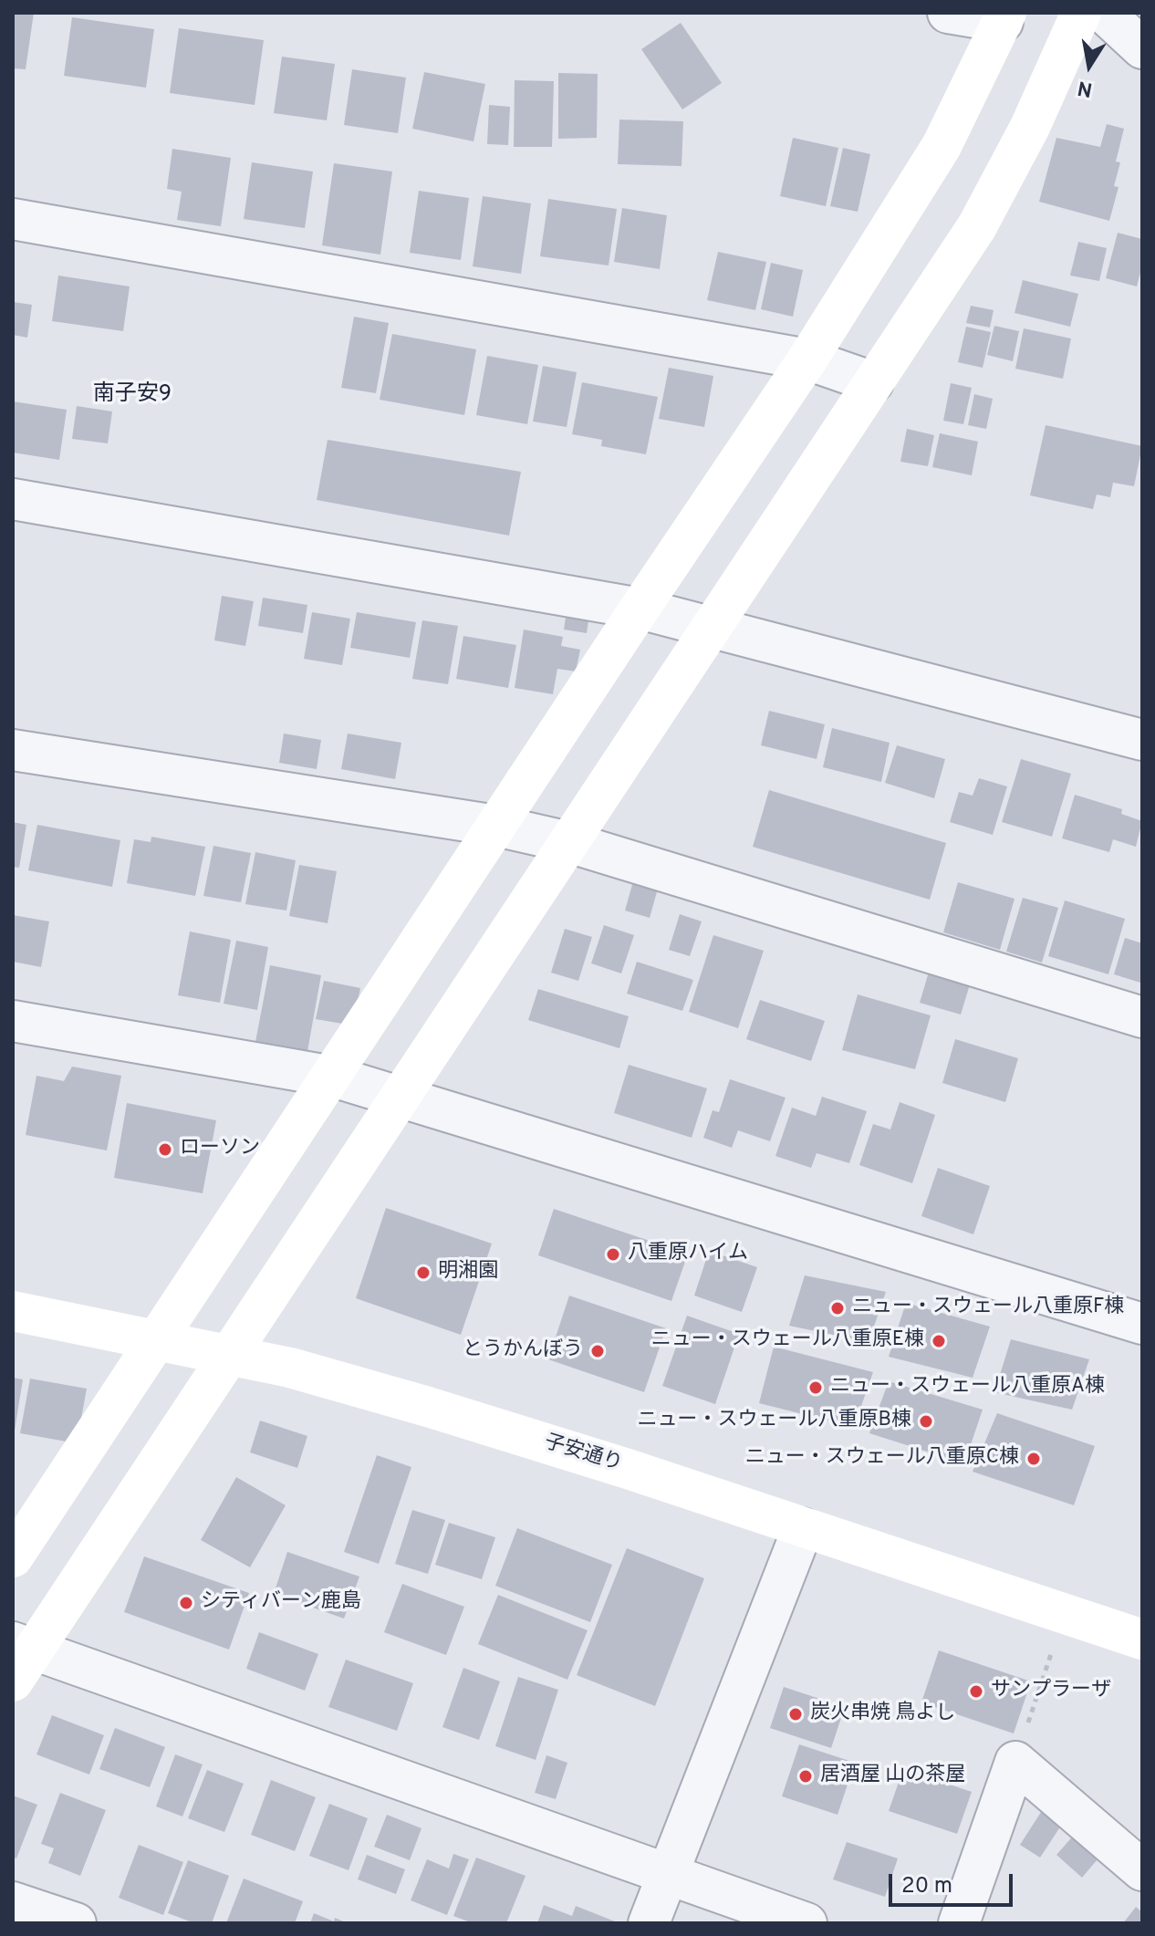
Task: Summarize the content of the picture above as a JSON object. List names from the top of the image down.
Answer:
{
  "streets": {
    "street": ["子安通り"]
  },
  "districts": ["南子安9"],
  "places": [
    "ローソン",
    "八重原ハイム",
    "明湘園",
    "ニュー・スウェール八重原F棟",
    "ニュー・スウェール八重原E棟",
    "とうかんぼう",
    "ニュー・スウェール八重原A棟",
    "ニュー・スウェール八重原B棟",
    "ニュー・スウェール八重原C棟",
    "シティバーン鹿島",
    "サンプラーザ",
    "炭火串焼 鳥よし",
    "居酒屋 山の茶屋"
  ],
  "scale_bar": "20 m",
  "north": "bottom"
}
